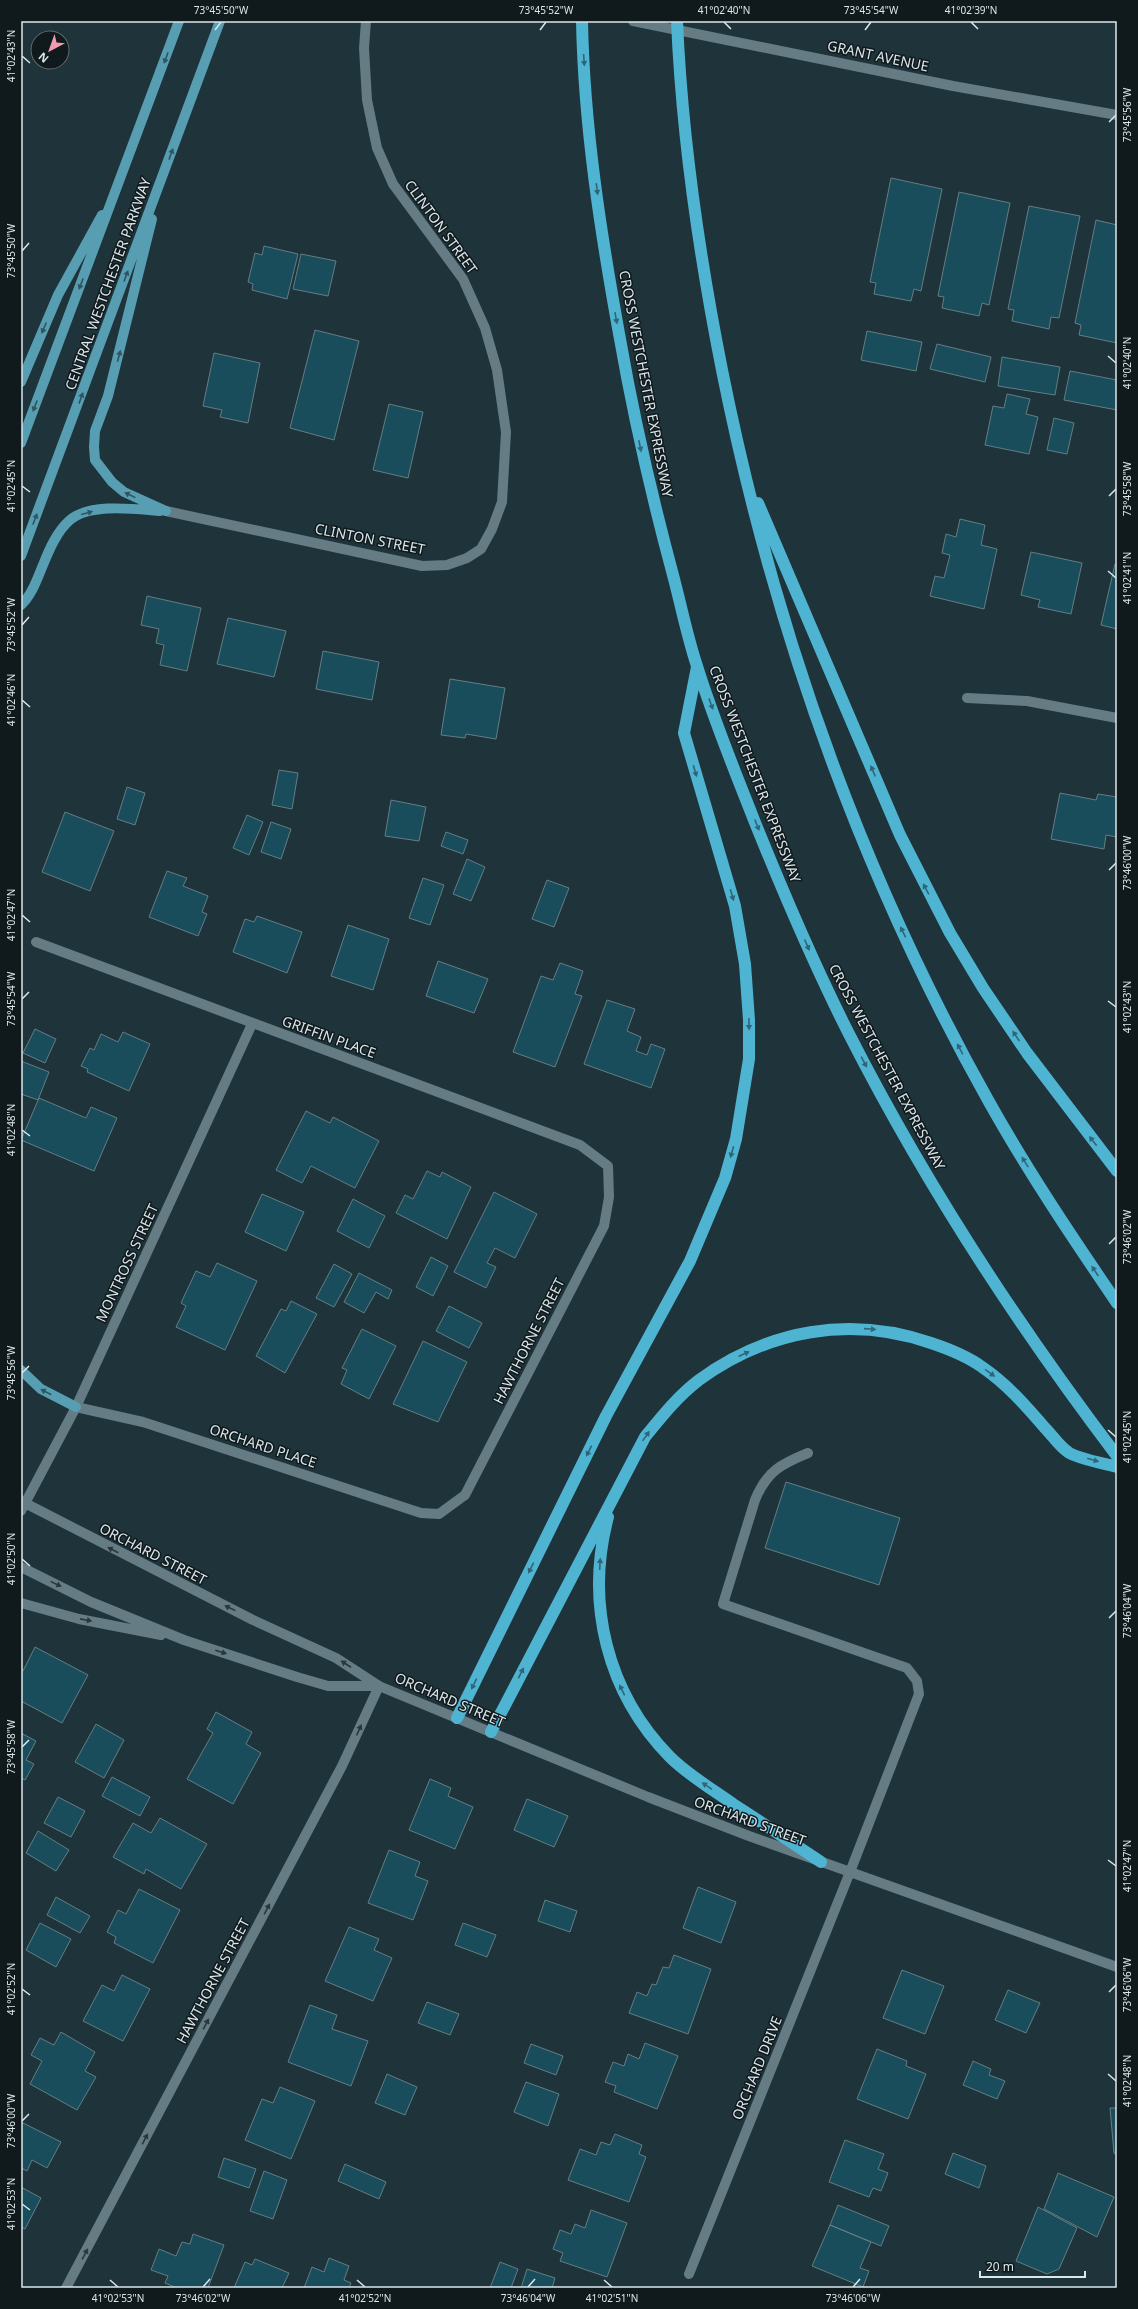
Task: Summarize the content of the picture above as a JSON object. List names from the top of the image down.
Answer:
{
  "streets": {
    "highway": ["CROSS WESTCHESTER EXPRESSWAY"],
    "main road": ["CENTRAL WESTCHESTER PARKWAY"],
    "street": [
      "GRANT AVENUE",
      "CLINTON STREET",
      "GRIFFIN PLACE",
      "MONTROSS STREET",
      "HAWTHORNE STREET",
      "ORCHARD PLACE",
      "ORCHARD STREET",
      "ORCHARD DRIVE"
    ]
  },
  "crossings": [
    ["GRIFFIN PLACE", "MONTROSS STREET"],
    ["GRIFFIN PLACE", "HAWTHORNE STREET"],
    ["MONTROSS STREET", "ORCHARD PLACE"],
    ["MONTROSS STREET", "ORCHARD STREET"],
    ["HAWTHORNE STREET", "ORCHARD PLACE"],
    ["HAWTHORNE STREET", "ORCHARD STREET"],
    ["ORCHARD STREET", "ORCHARD DRIVE"]
  ],
  "one_way": ["HAWTHORNE STREET"],
  "scale_bar": "20 m",
  "north": "bottom left",
  "coordinates": [
    "73°45'50\"W",
    "73°45'52\"W",
    "41°02'40\"N",
    "73°45'54\"W",
    "41°02'39\"N",
    "41°02'43\"N",
    "73°45'56\"W",
    "41°02'45\"N",
    "73°45'58\"W",
    "41°02'41\"N",
    "41°02'46\"N",
    "73°46'00\"W",
    "41°02'47\"N",
    "41°02'48\"N",
    "73°46'02\"W",
    "41°02'50\"N",
    "73°46'04\"W",
    "73°46'06\"W",
    "41°02'52\"N",
    "41°02'53\"N",
    "41°02'51\"N"
  ]
}
